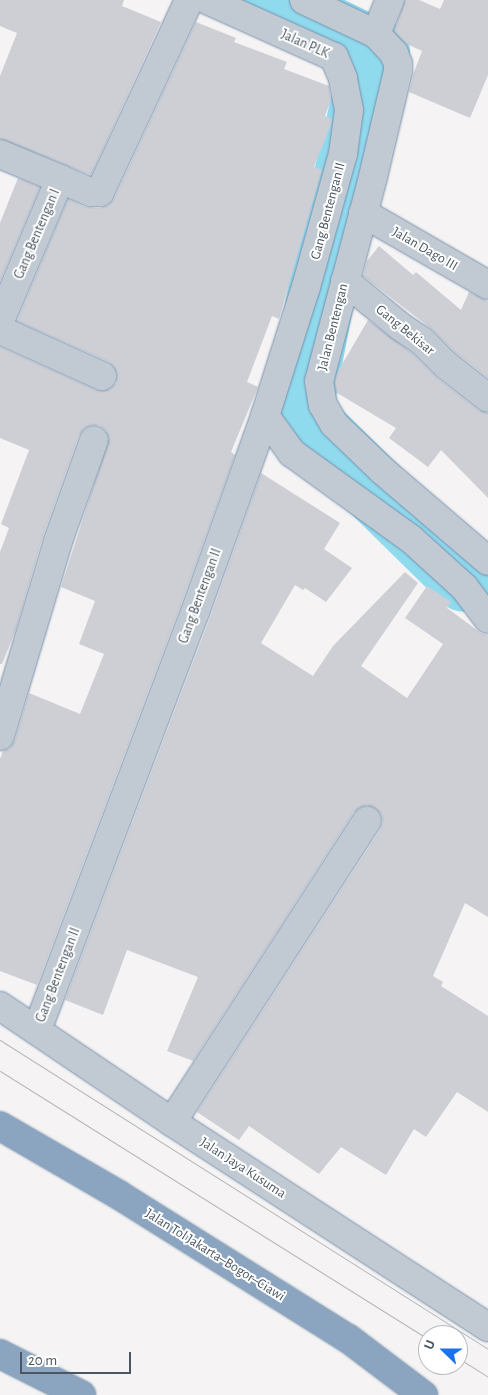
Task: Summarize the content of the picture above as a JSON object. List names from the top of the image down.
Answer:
{
  "streets": {
    "highway": ["Jalan Tol Jakarta–Bogor–Ciawi"],
    "street": [
      "Jalan PLK",
      "Gang Bentengan II",
      "Gang Bentengan I",
      "Jalan Dago III",
      "Jalan Bentengan",
      "Gang Bekisar",
      "Jalan Jaya Kusuma"
    ]
  },
  "crossings": [
    ["Jalan PLK", "Gang Bentengan II"],
    ["Gang Bentengan II", "Jalan Jaya Kusuma"],
    ["Jalan Dago III", "Jalan Bentengan"],
    ["Jalan Bentengan", "Gang Bekisar"]
  ],
  "scale_bar": "20 m",
  "north": "left"
}
